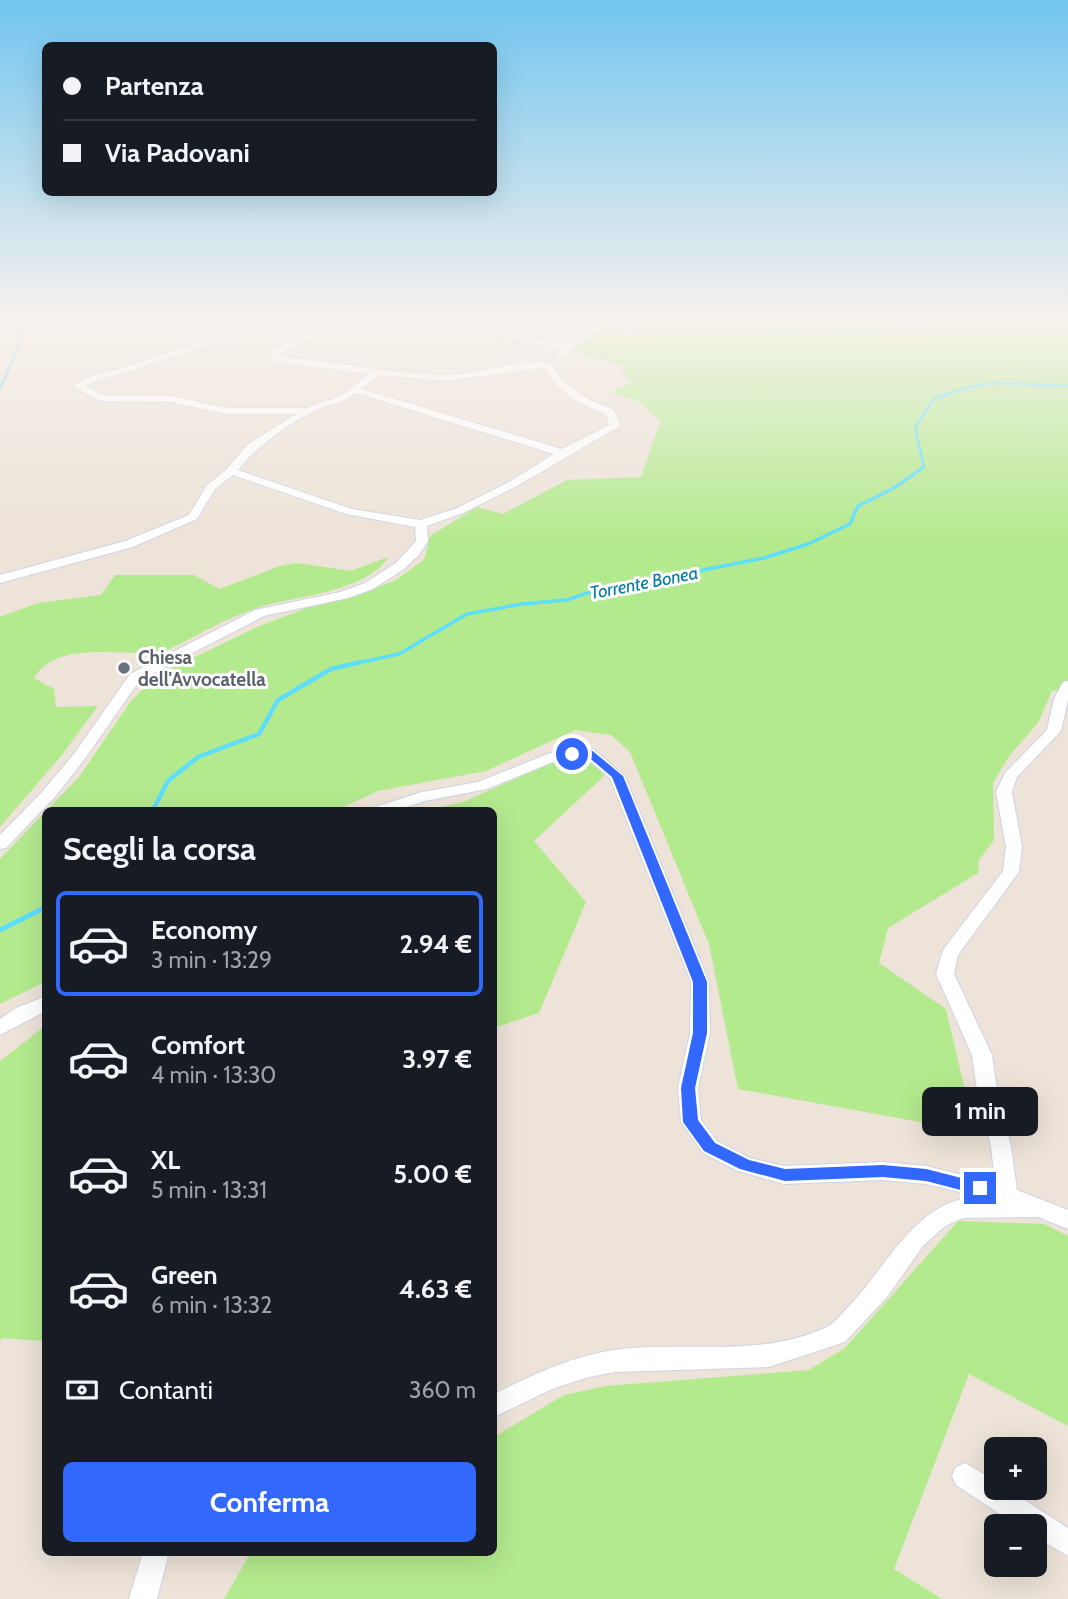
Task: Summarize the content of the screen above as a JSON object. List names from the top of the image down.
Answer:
{
  "water": ["Torrente Bonea"],
  "places": ["Chiesa dell'Avvocatella"],
  "page": {
    "banner": ["Partenza", "Via Padovani"],
    "heading": "Scegli la corsa",
    "list": [
      {
        "name": "Economy",
        "note": "3 min · 13:29",
        "value": "2.94 €"
      },
      {
        "name": "Comfort",
        "note": "4 min · 13:30",
        "value": "3.97 €"
      },
      {
        "name": "XL",
        "note": "5 min · 13:31",
        "value": "5.00 €"
      },
      {
        "name": "Green",
        "note": "6 min · 13:32",
        "value": "4.63 €"
      }
    ],
    "bubble": "1 min",
    "pay": ["Contanti", "360 m"],
    "map_buttons": ["+", "−"],
    "buttons": "Conferma"
  }
}
